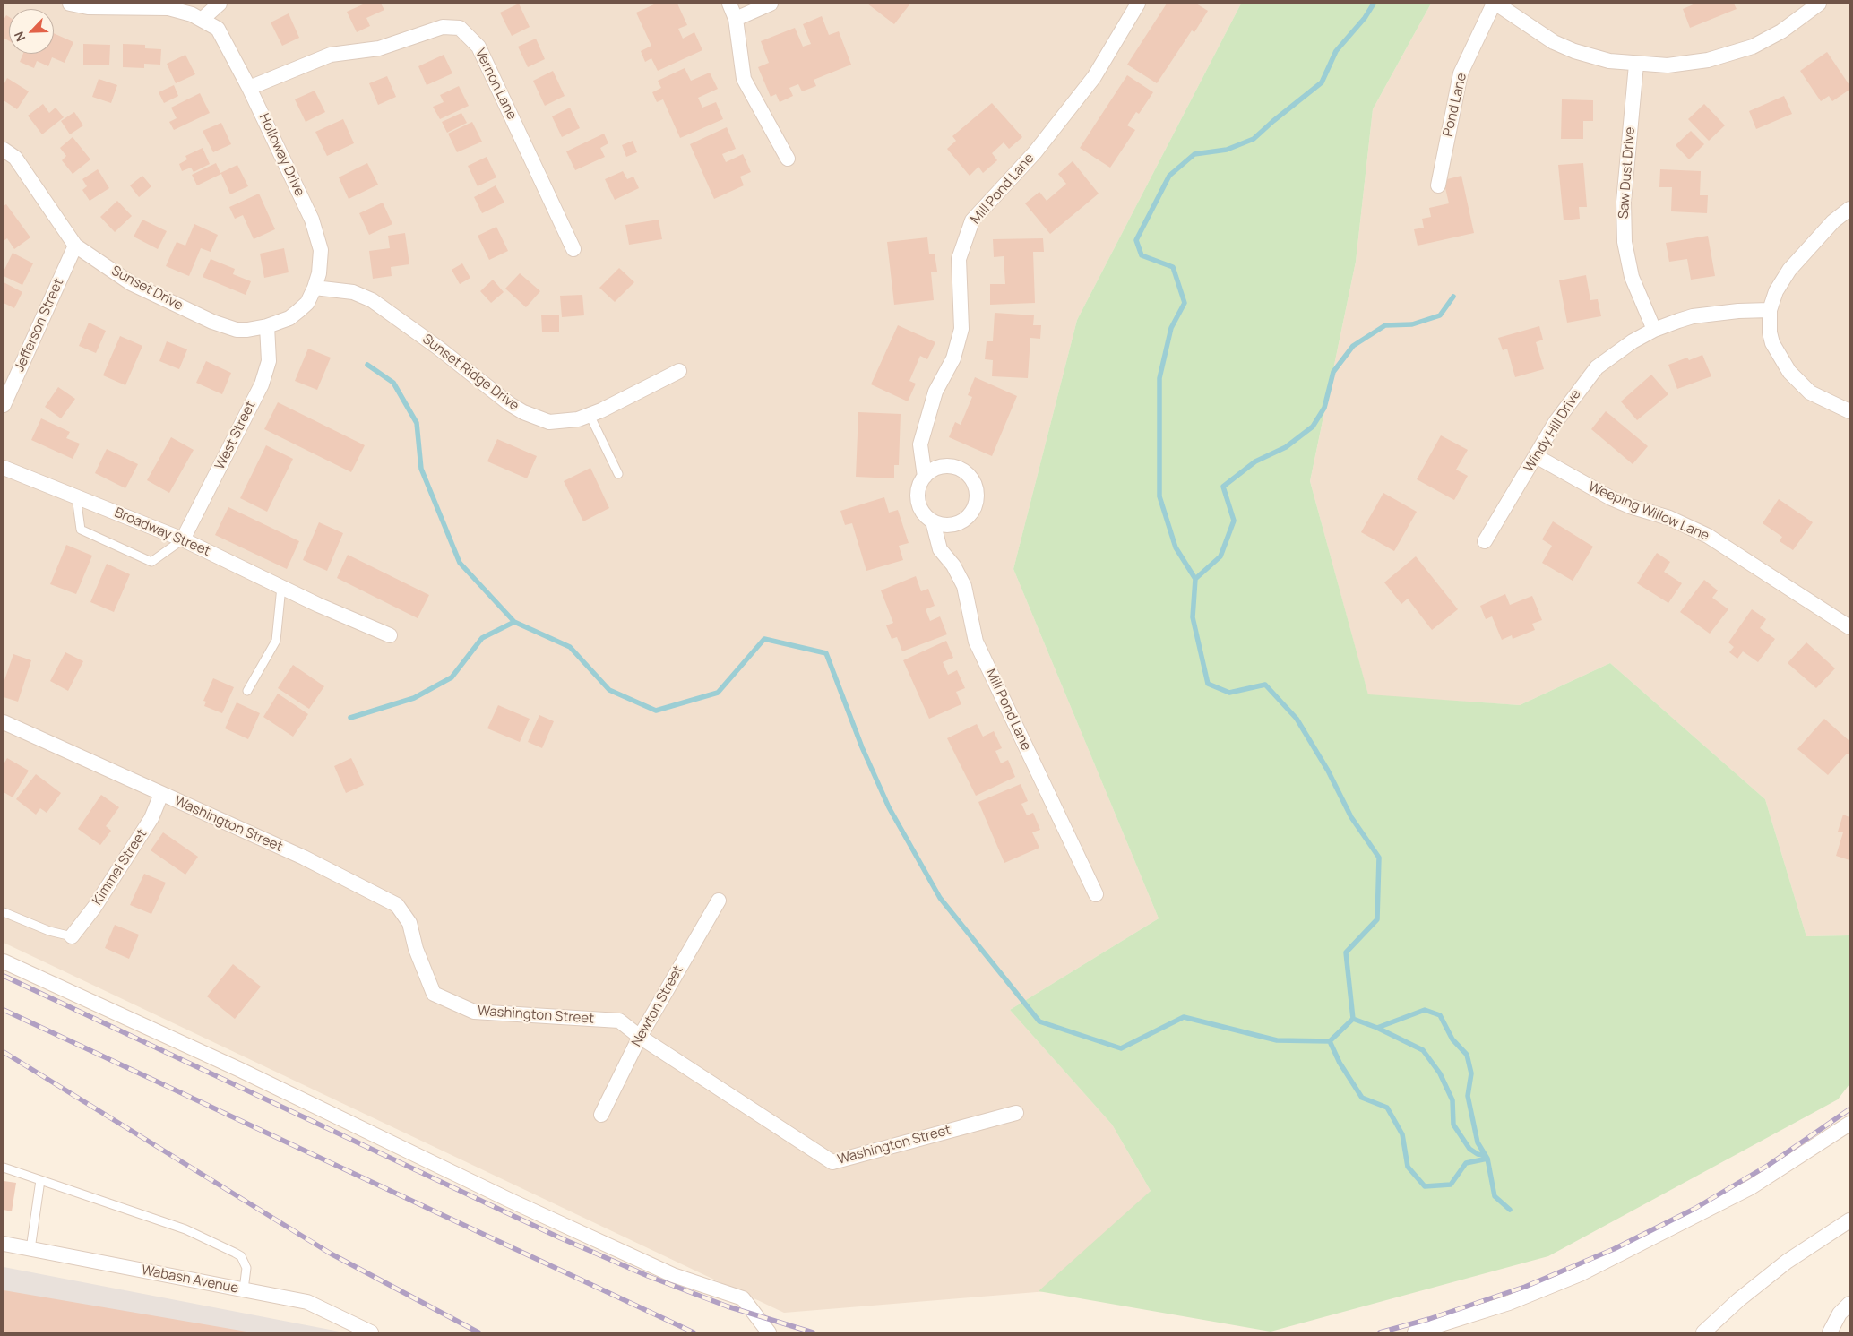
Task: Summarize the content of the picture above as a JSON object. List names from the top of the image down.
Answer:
{
  "streets": {
    "street": [
      "Vernon Lane",
      "Pond Lane",
      "Holloway Drive",
      "Saw Dust Drive",
      "Mill Pond Lane",
      "Sunset Drive",
      "Jefferson Street",
      "Sunset Ridge Drive",
      "Windy Hill Drive",
      "West Street",
      "Weeping Willow Lane",
      "Broadway Street",
      "Washington Street",
      "Kimmel Street",
      "Newton Street",
      "Wabash Avenue"
    ]
  },
  "crossings": [
    ["Vernon Lane", "Holloway Drive"],
    ["Holloway Drive", "Sunset Drive"],
    ["Holloway Drive", "Sunset Ridge Drive"],
    ["Saw Dust Drive", "Windy Hill Drive"],
    ["Sunset Drive", "Jefferson Street"],
    ["Sunset Drive", "West Street"],
    ["Windy Hill Drive", "Weeping Willow Lane"],
    ["West Street", "Broadway Street"],
    ["Washington Street", "Kimmel Street"],
    ["Washington Street", "Newton Street"]
  ],
  "north": "bottom left"
}
